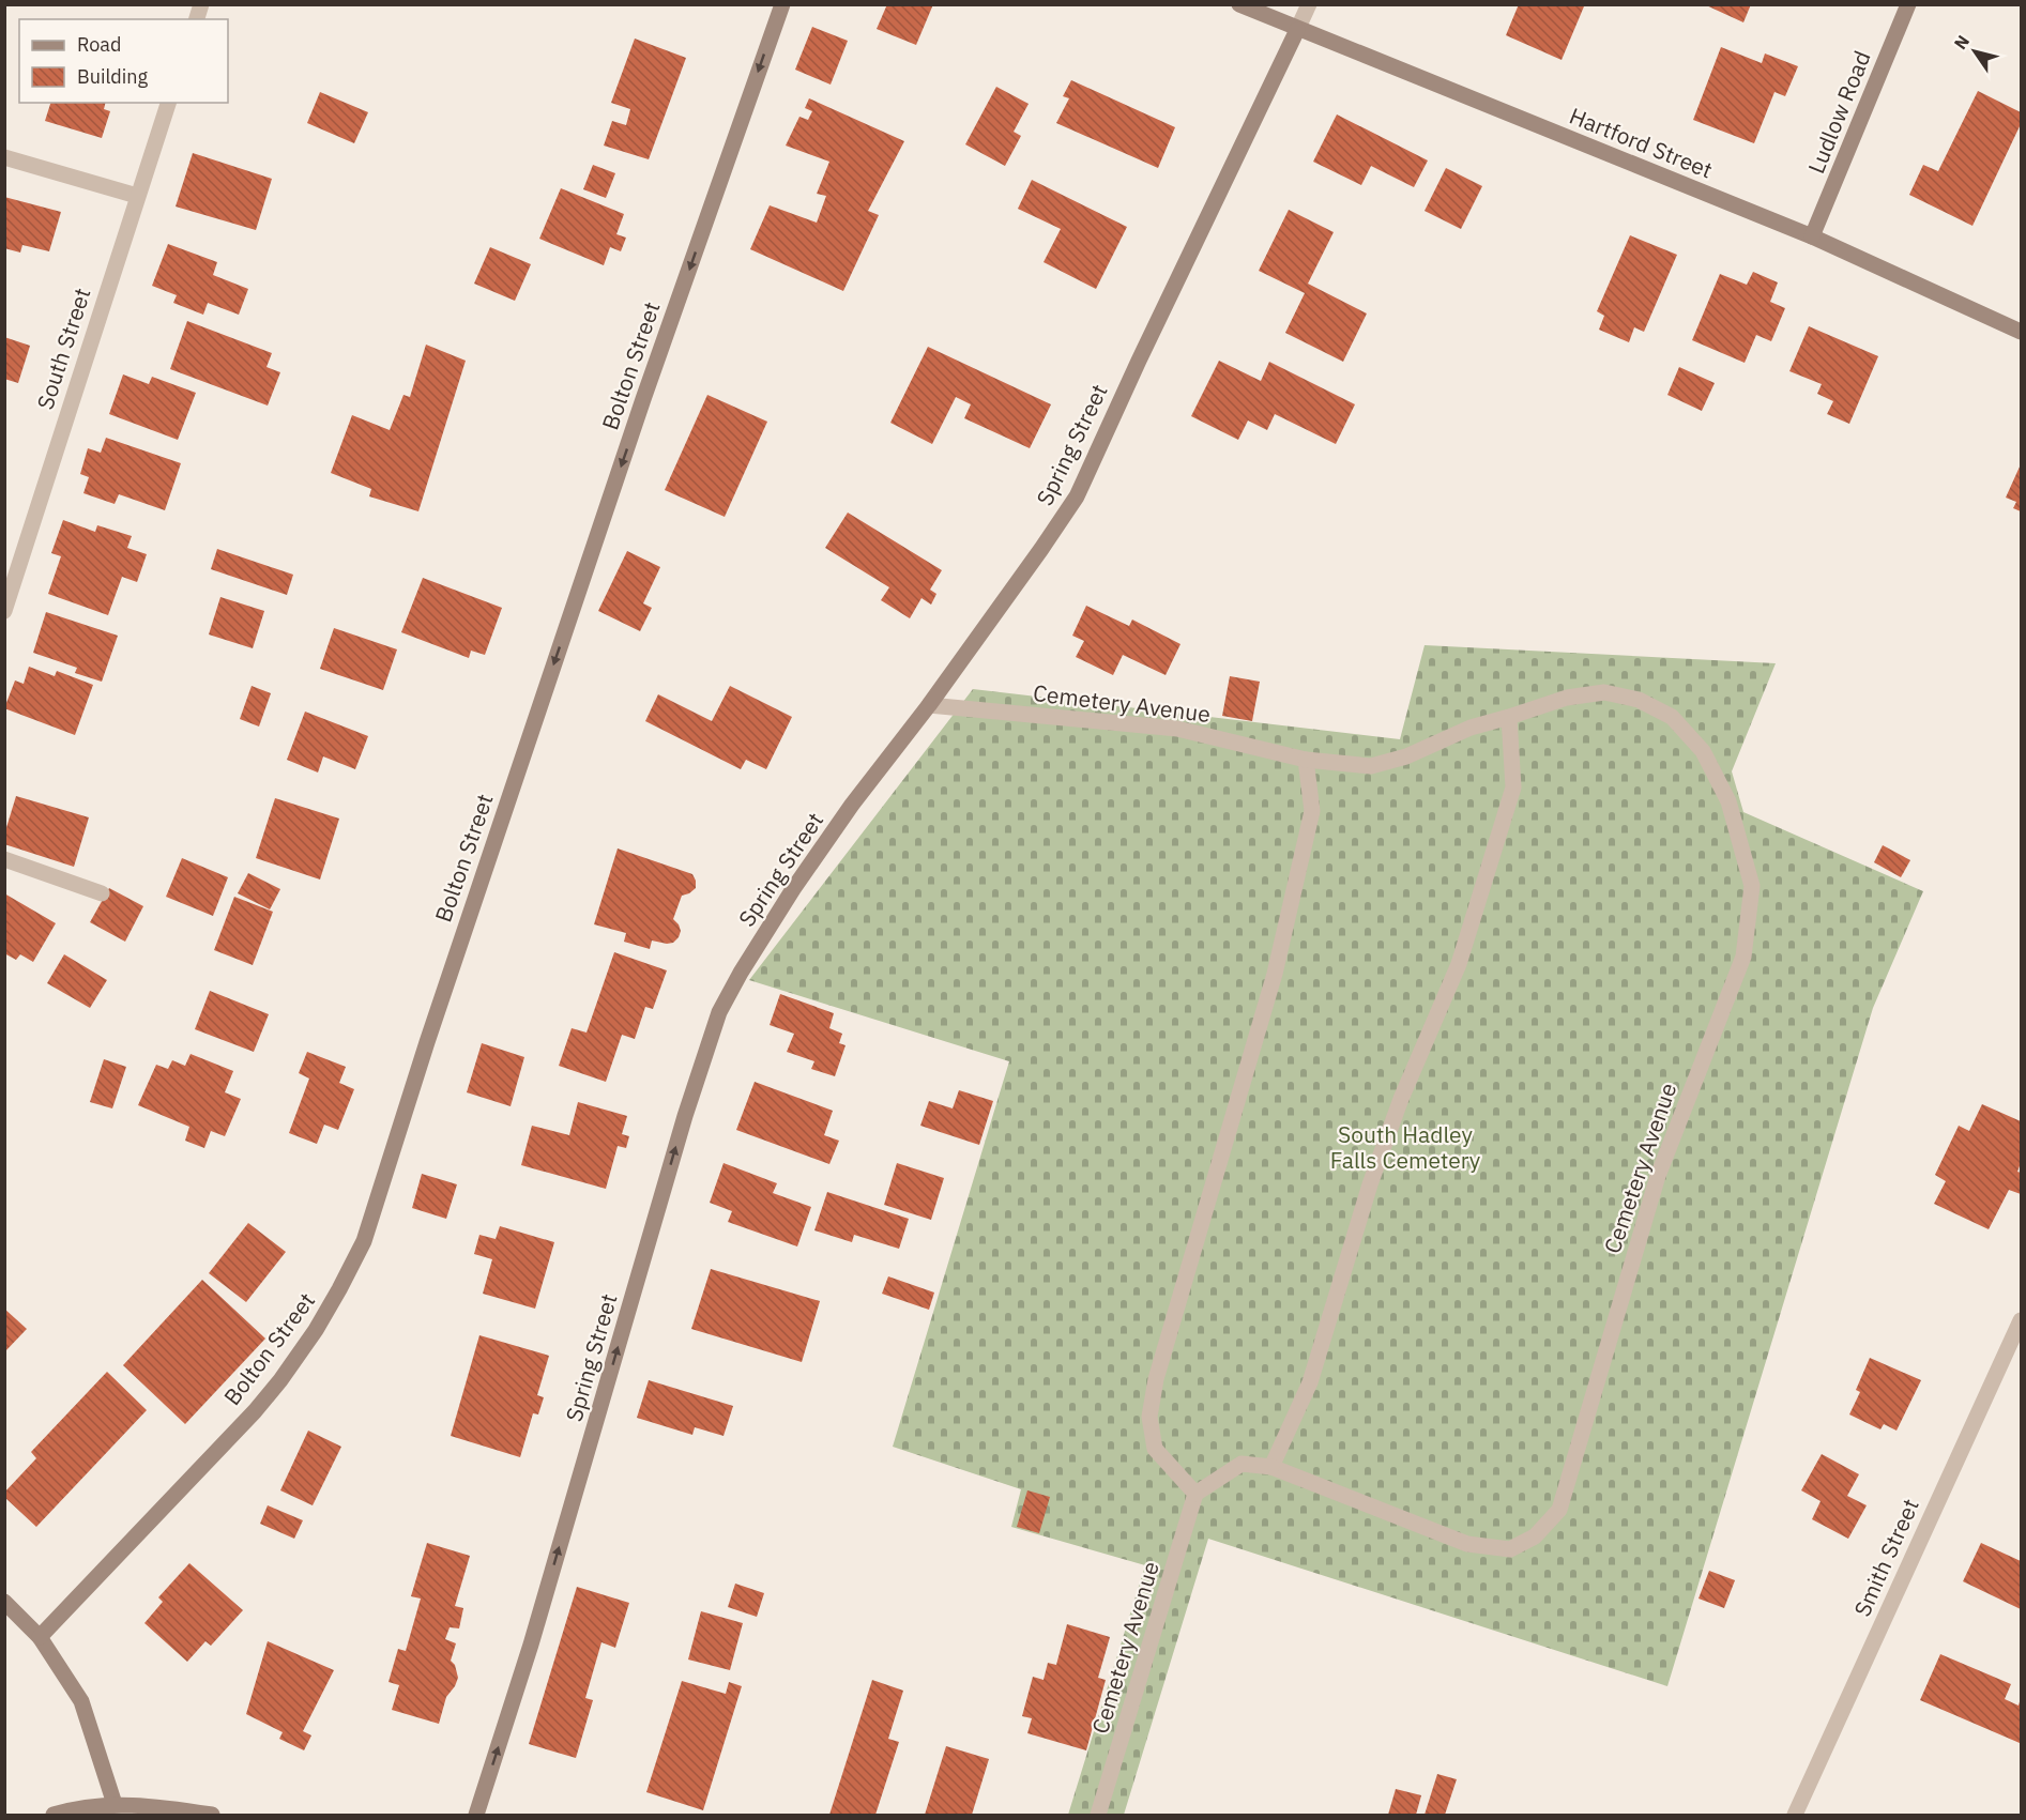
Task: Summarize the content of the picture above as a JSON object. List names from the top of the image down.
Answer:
{
  "streets": {
    "street": [
      "Ludlow Road",
      "Hartford Street",
      "South Street",
      "Bolton Street",
      "Spring Street",
      "Cemetery Avenue",
      "Smith Street"
    ]
  },
  "crossings": [
    ["Ludlow Road", "Hartford Street"],
    ["Hartford Street", "Spring Street"],
    ["Spring Street", "Cemetery Avenue"]
  ],
  "one_way": ["Bolton Street", "Spring Street"],
  "parks": ["South Hadley Falls Cemetery"],
  "legend": ["Road", "Building"],
  "north": "top left"
}
